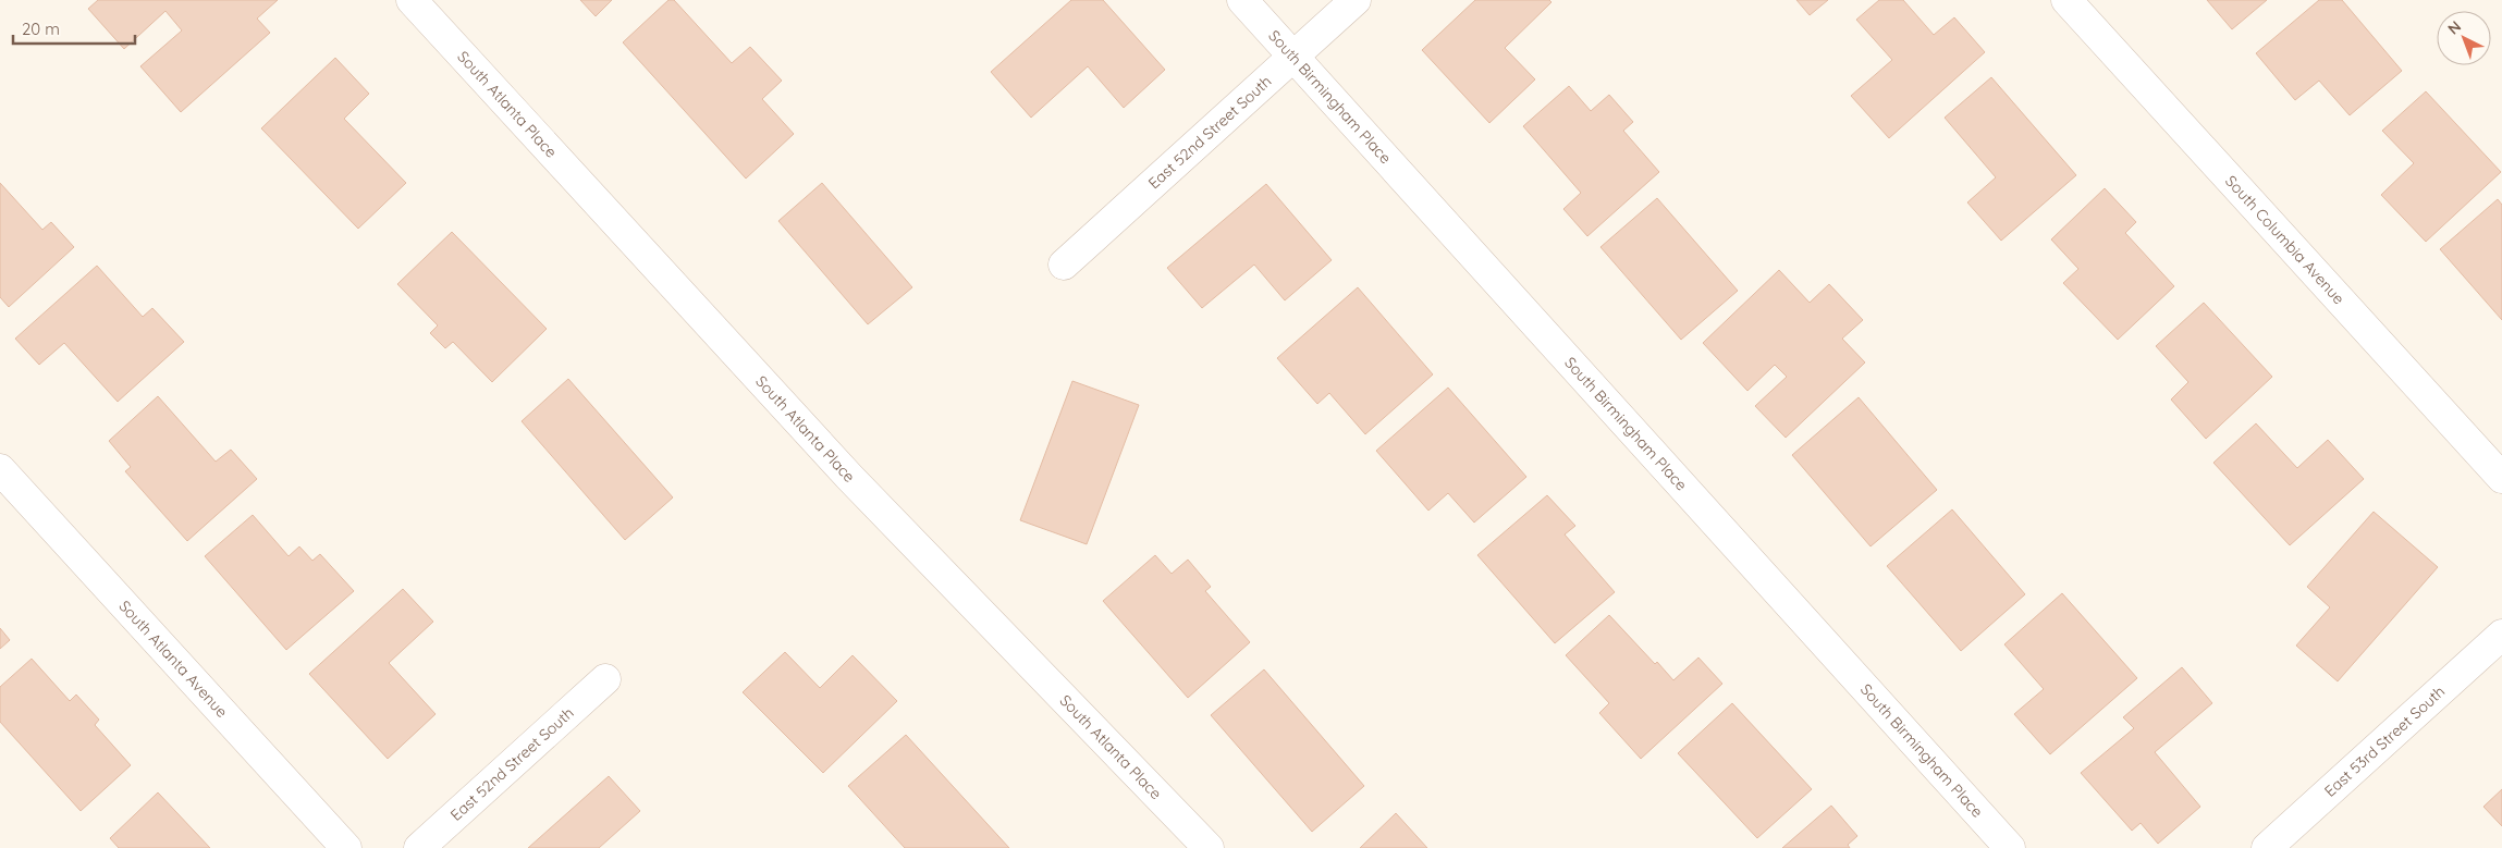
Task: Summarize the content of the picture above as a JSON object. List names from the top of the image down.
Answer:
{
  "streets": {
    "street": [
      "South Birmingham Place",
      "South Atlanta Place",
      "East 52nd Street South",
      "South Columbia Avenue",
      "South Atlanta Avenue",
      "East 53rd Street South"
    ]
  },
  "crossings": [
    ["South Birmingham Place", "East 52nd Street South"]
  ],
  "scale_bar": "20 m",
  "north": "top left"
}
